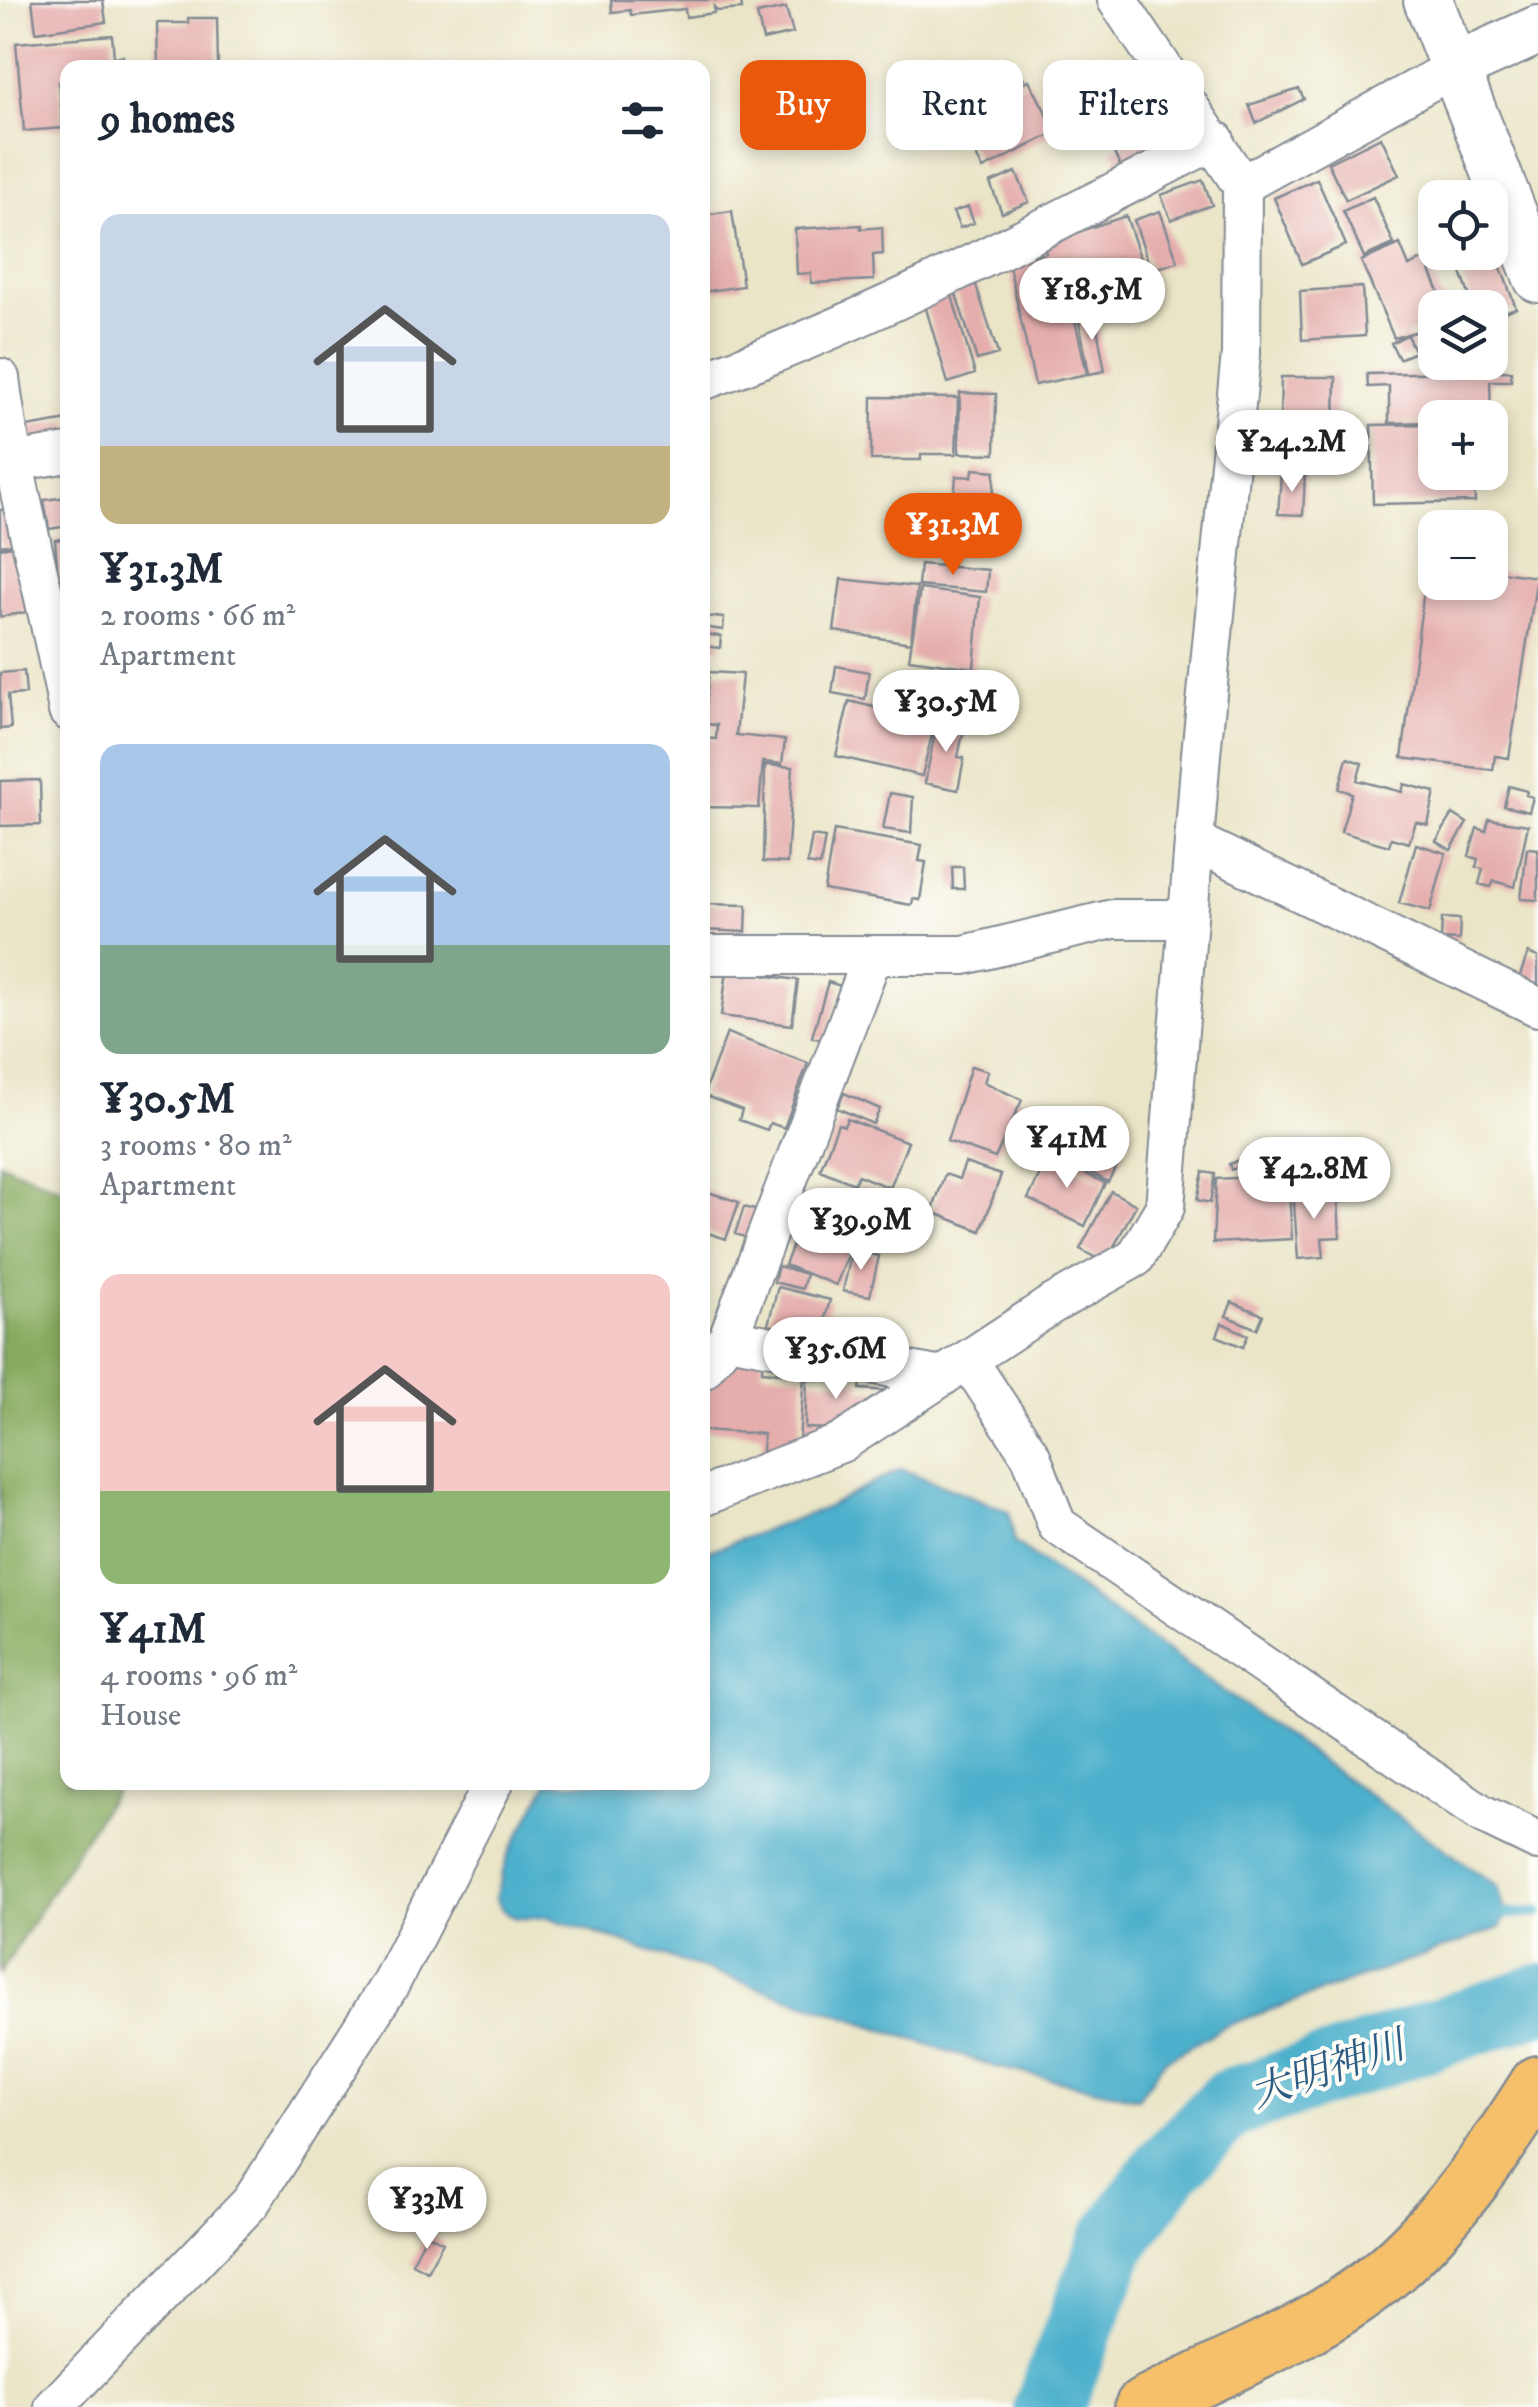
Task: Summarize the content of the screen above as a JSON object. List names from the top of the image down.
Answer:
{
  "water": ["大明神川"],
  "page": {
    "chip": ["Buy", "Rent", "Filters"],
    "heading": "9 homes",
    "map_buttons": ["+", "−"],
    "list": [
      {
        "name": "¥31.3M",
        "note": "2 rooms · 66 m² · Apartment"
      },
      {
        "name": "¥30.5M",
        "note": "3 rooms · 80 m² · Apartment"
      },
      {
        "name": "¥41M",
        "note": "4 rooms · 96 m² · House"
      }
    ],
    "price": [
      "¥18.5M",
      "¥24.2M",
      "¥31.3M",
      "¥30.5M",
      "¥41M",
      "¥42.8M",
      "¥39.9M",
      "¥35.6M",
      "¥33M"
    ]
  }
}
